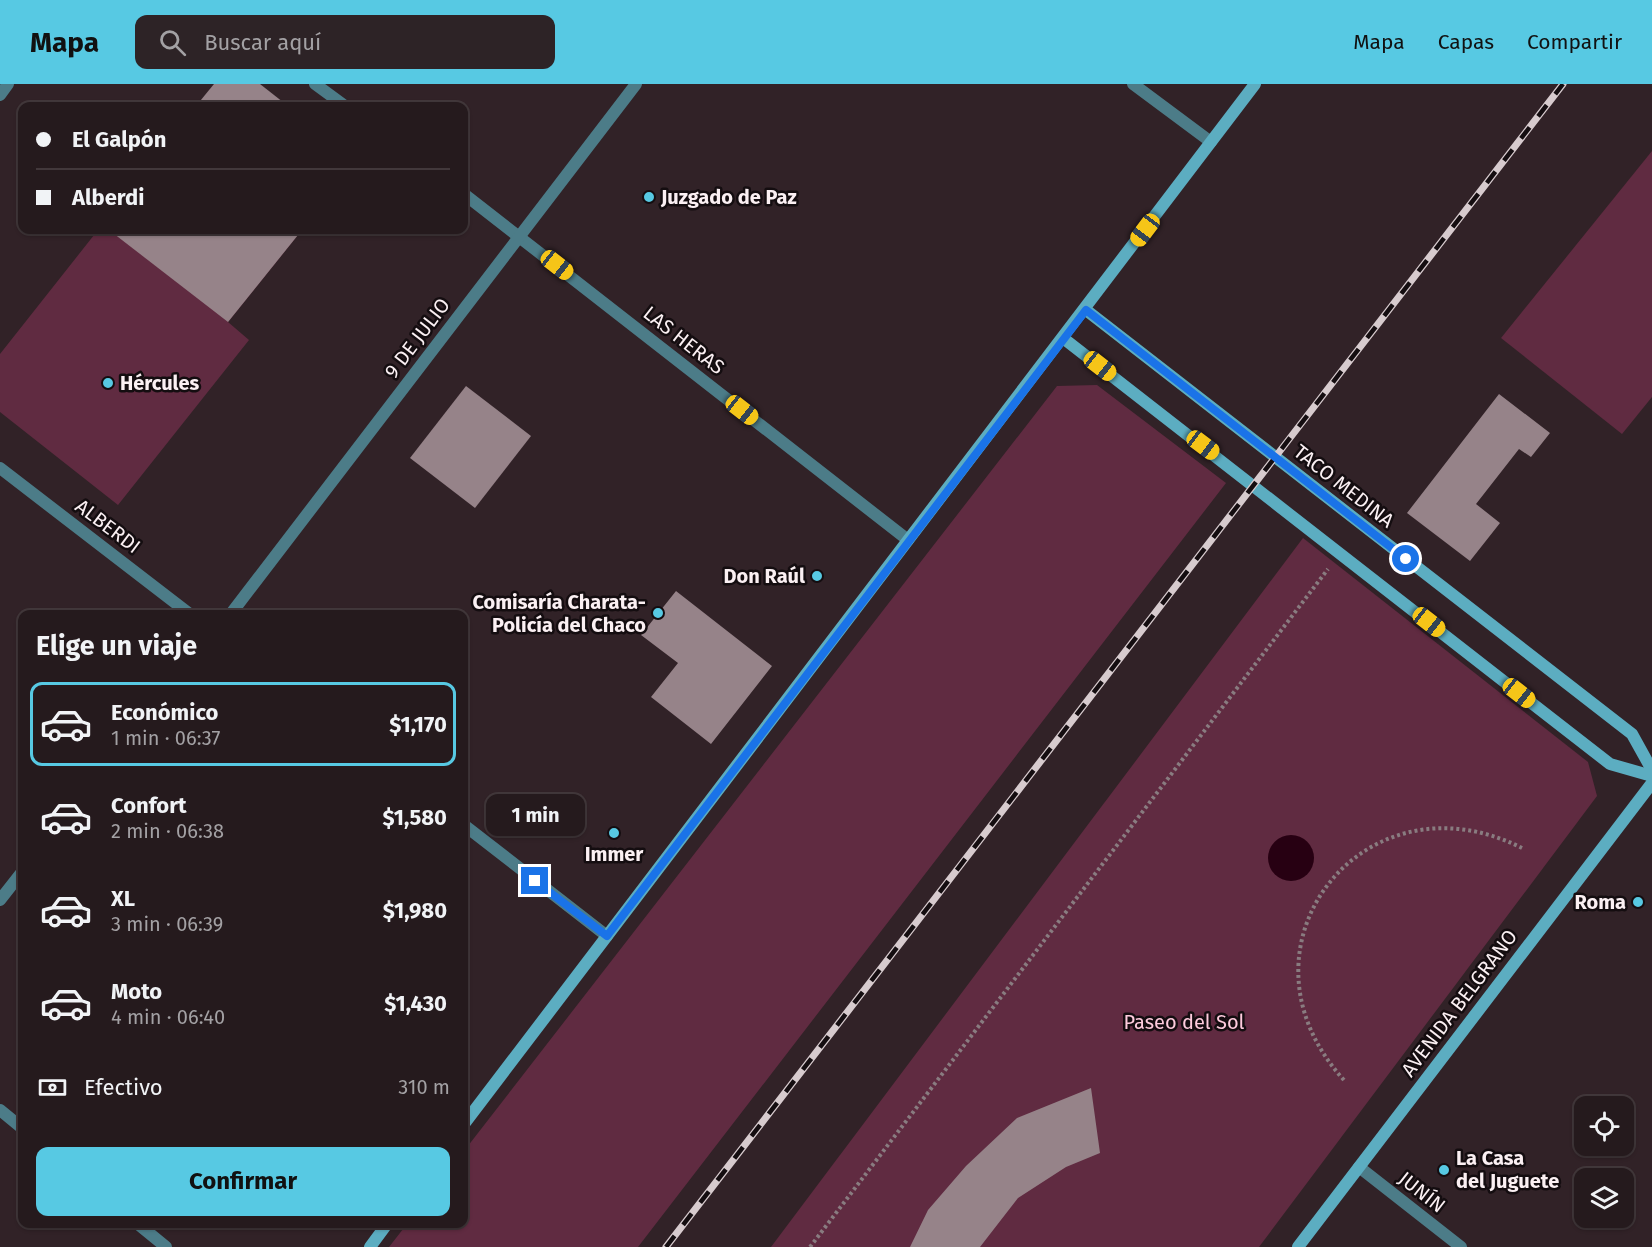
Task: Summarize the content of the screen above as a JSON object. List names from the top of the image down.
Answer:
{
  "streets": {
    "main road": ["TACO MEDINA", "AVENIDA BELGRANO"],
    "street": [
      "9 DE JULIO",
      "LAS HERAS",
      "ALBERDI",
      "JUNÍN"
    ]
  },
  "crossings": [
    ["9 DE JULIO", "LAS HERAS"],
    ["AVENIDA BELGRANO", "JUNÍN"]
  ],
  "parks": ["Paseo del Sol"],
  "places": [
    "Juzgado de Paz",
    "Hércules",
    "Don Raúl",
    "Comisaría Charata- Policía del Chaco",
    "Immer",
    "Roma",
    "La Casa del Juguete"
  ],
  "page": {
    "header": "Mapa",
    "search": "Buscar aquí",
    "nav": ["Mapa", "Capas", "Compartir"],
    "banner": ["El Galpón", "Alberdi"],
    "heading": "Elige un viaje",
    "list": [
      {
        "name": "Económico",
        "note": "1 min · 06:37",
        "value": "$1,170"
      },
      {
        "name": "Confort",
        "note": "2 min · 06:38",
        "value": "$1,580"
      },
      {
        "name": "XL",
        "note": "3 min · 06:39",
        "value": "$1,980"
      },
      {
        "name": "Moto",
        "note": "4 min · 06:40",
        "value": "$1,430"
      }
    ],
    "bubble": "1 min",
    "pay": ["Efectivo", "310 m"],
    "buttons": "Confirmar"
  }
}
